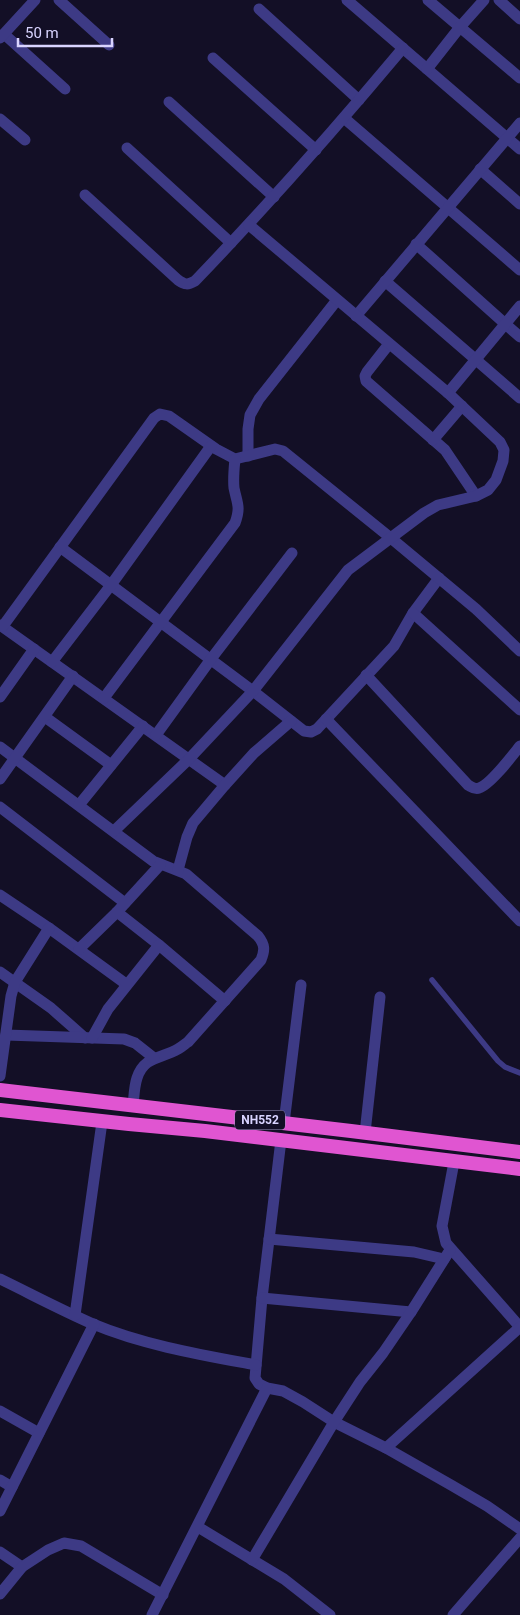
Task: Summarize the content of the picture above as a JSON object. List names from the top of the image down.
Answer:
{
  "streets": {
    "highway": ["NH552"]
  },
  "scale_bar": "50 m"
}
